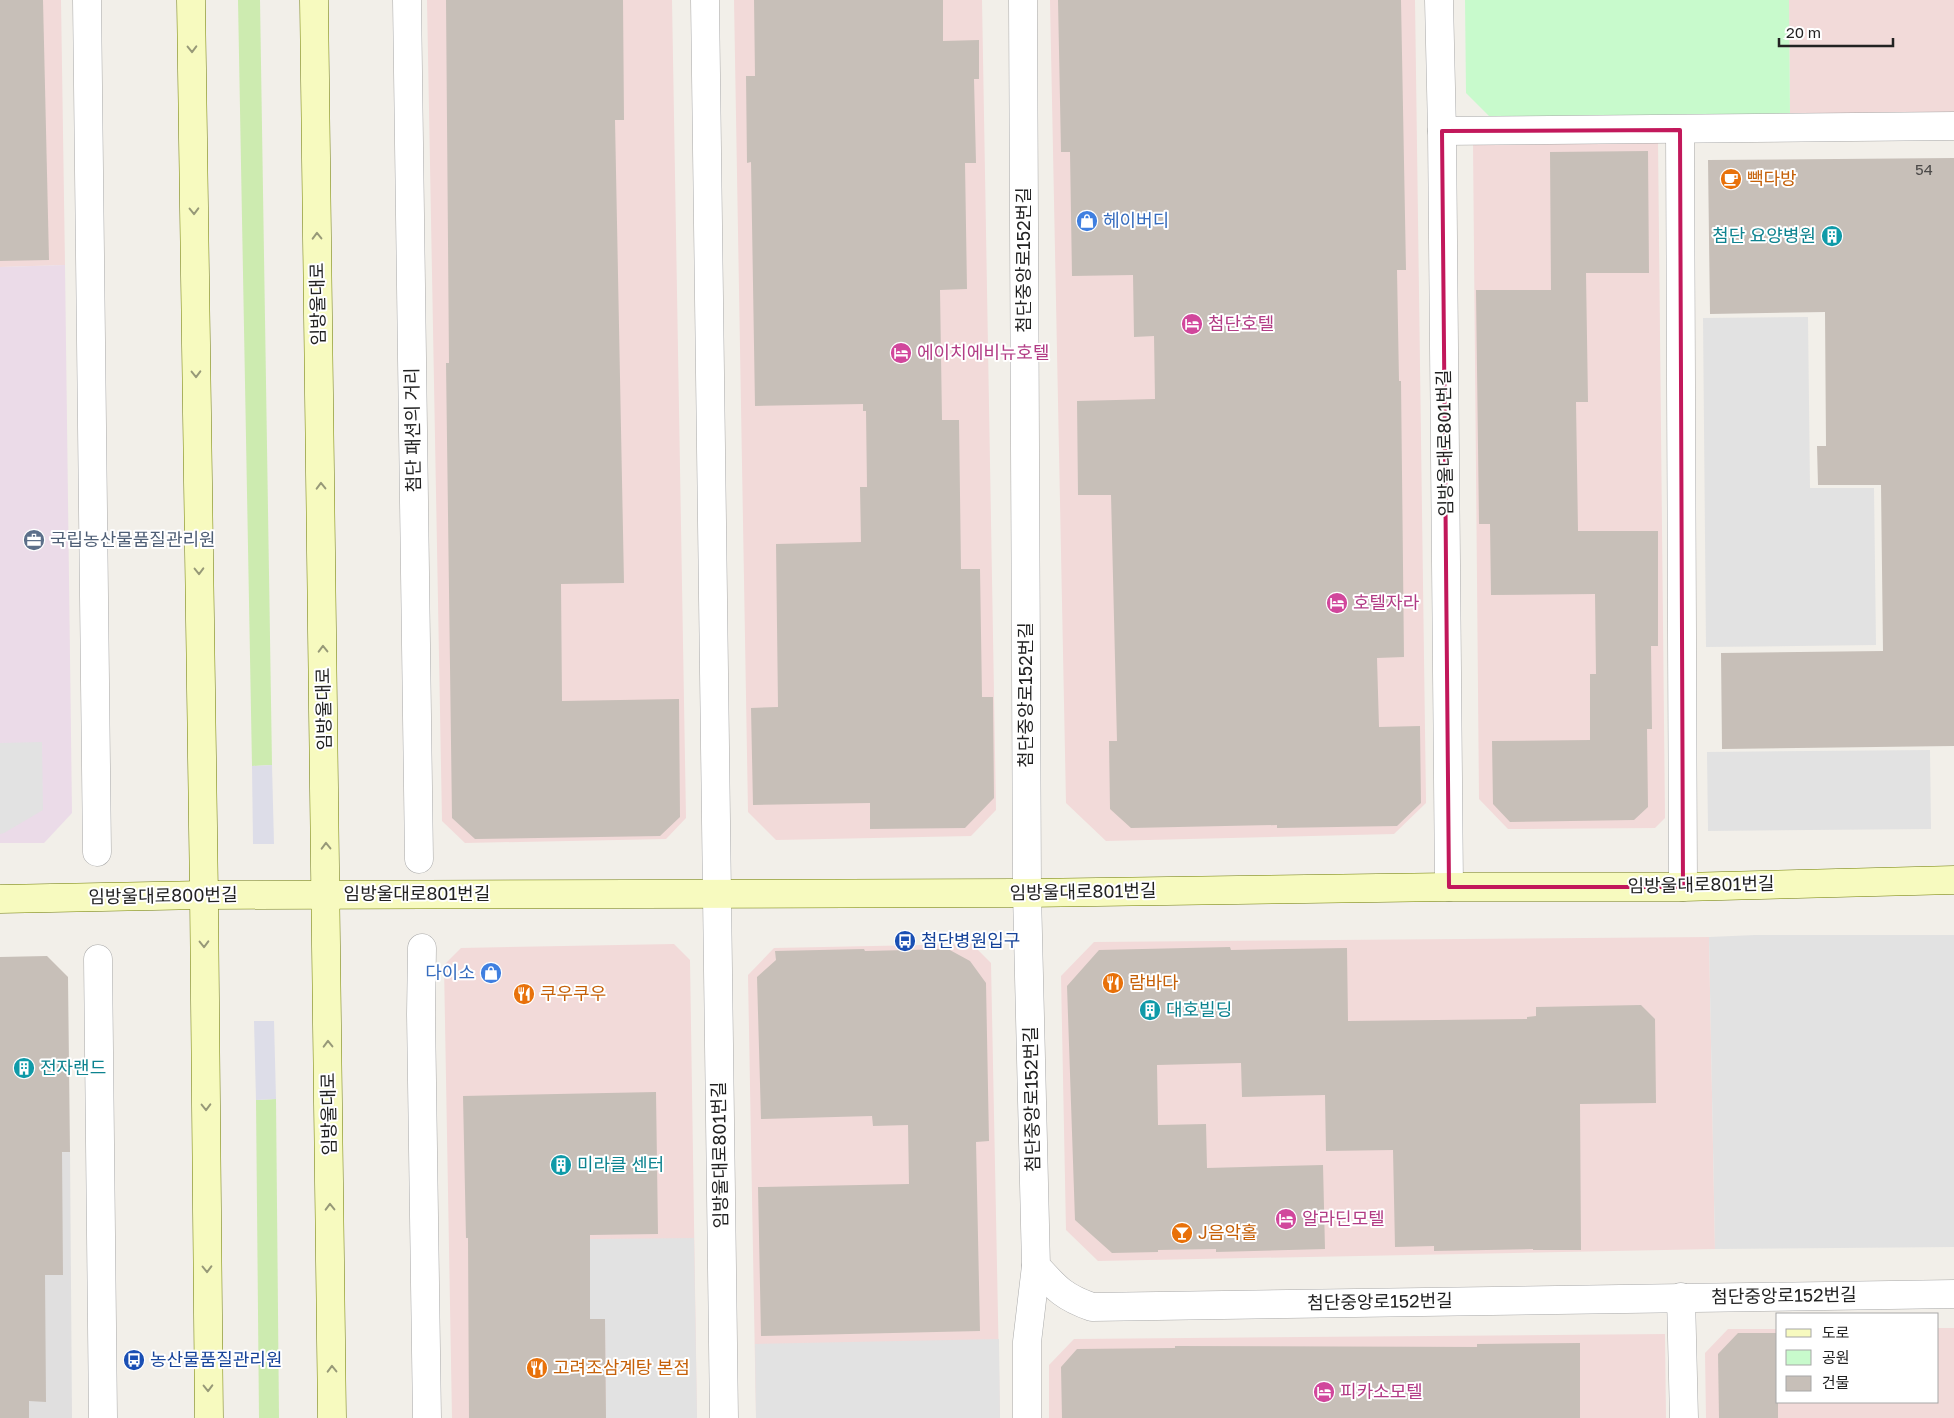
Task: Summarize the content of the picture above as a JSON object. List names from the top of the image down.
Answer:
{
  "streets": {
    "main road": ["임방울대로", "임방울대로801번길", "임방울대로800번길"],
    "street": ["첨단중앙로152번길", "첨단 패션의 거리"]
  },
  "crossings": [
    ["첨단중앙로152번길", "임방울대로801번길"],
    ["임방울대로", "임방울대로801번길"],
    ["임방울대로", "임방울대로800번길"],
    ["임방울대로801번길", "임방울대로800번길"]
  ],
  "places": {
    "cafe": ["빽다방"],
    "shop": ["헤이버디", "다이소"],
    "building": [
      "첨단 요양병원",
      "대호빌딩",
      "전자랜드",
      "미라클 센터"
    ],
    "hotel": [
      "첨단호텔",
      "에이치에비뉴호텔",
      "호텔자라",
      "알라딘모텔",
      "피카소모텔"
    ],
    "office": ["국립농산물품질관리원"],
    "bus stop": ["첨단병원입구", "농산물품질관리원"],
    "restaurant": ["람바다", "쿠우쿠우", "고려조삼계탕 본점"],
    "bar": ["J음악홀"]
  },
  "house_numbers": ["54"],
  "legend": ["도로", "공원", "건물"],
  "scale_bar": "20 m"
}
